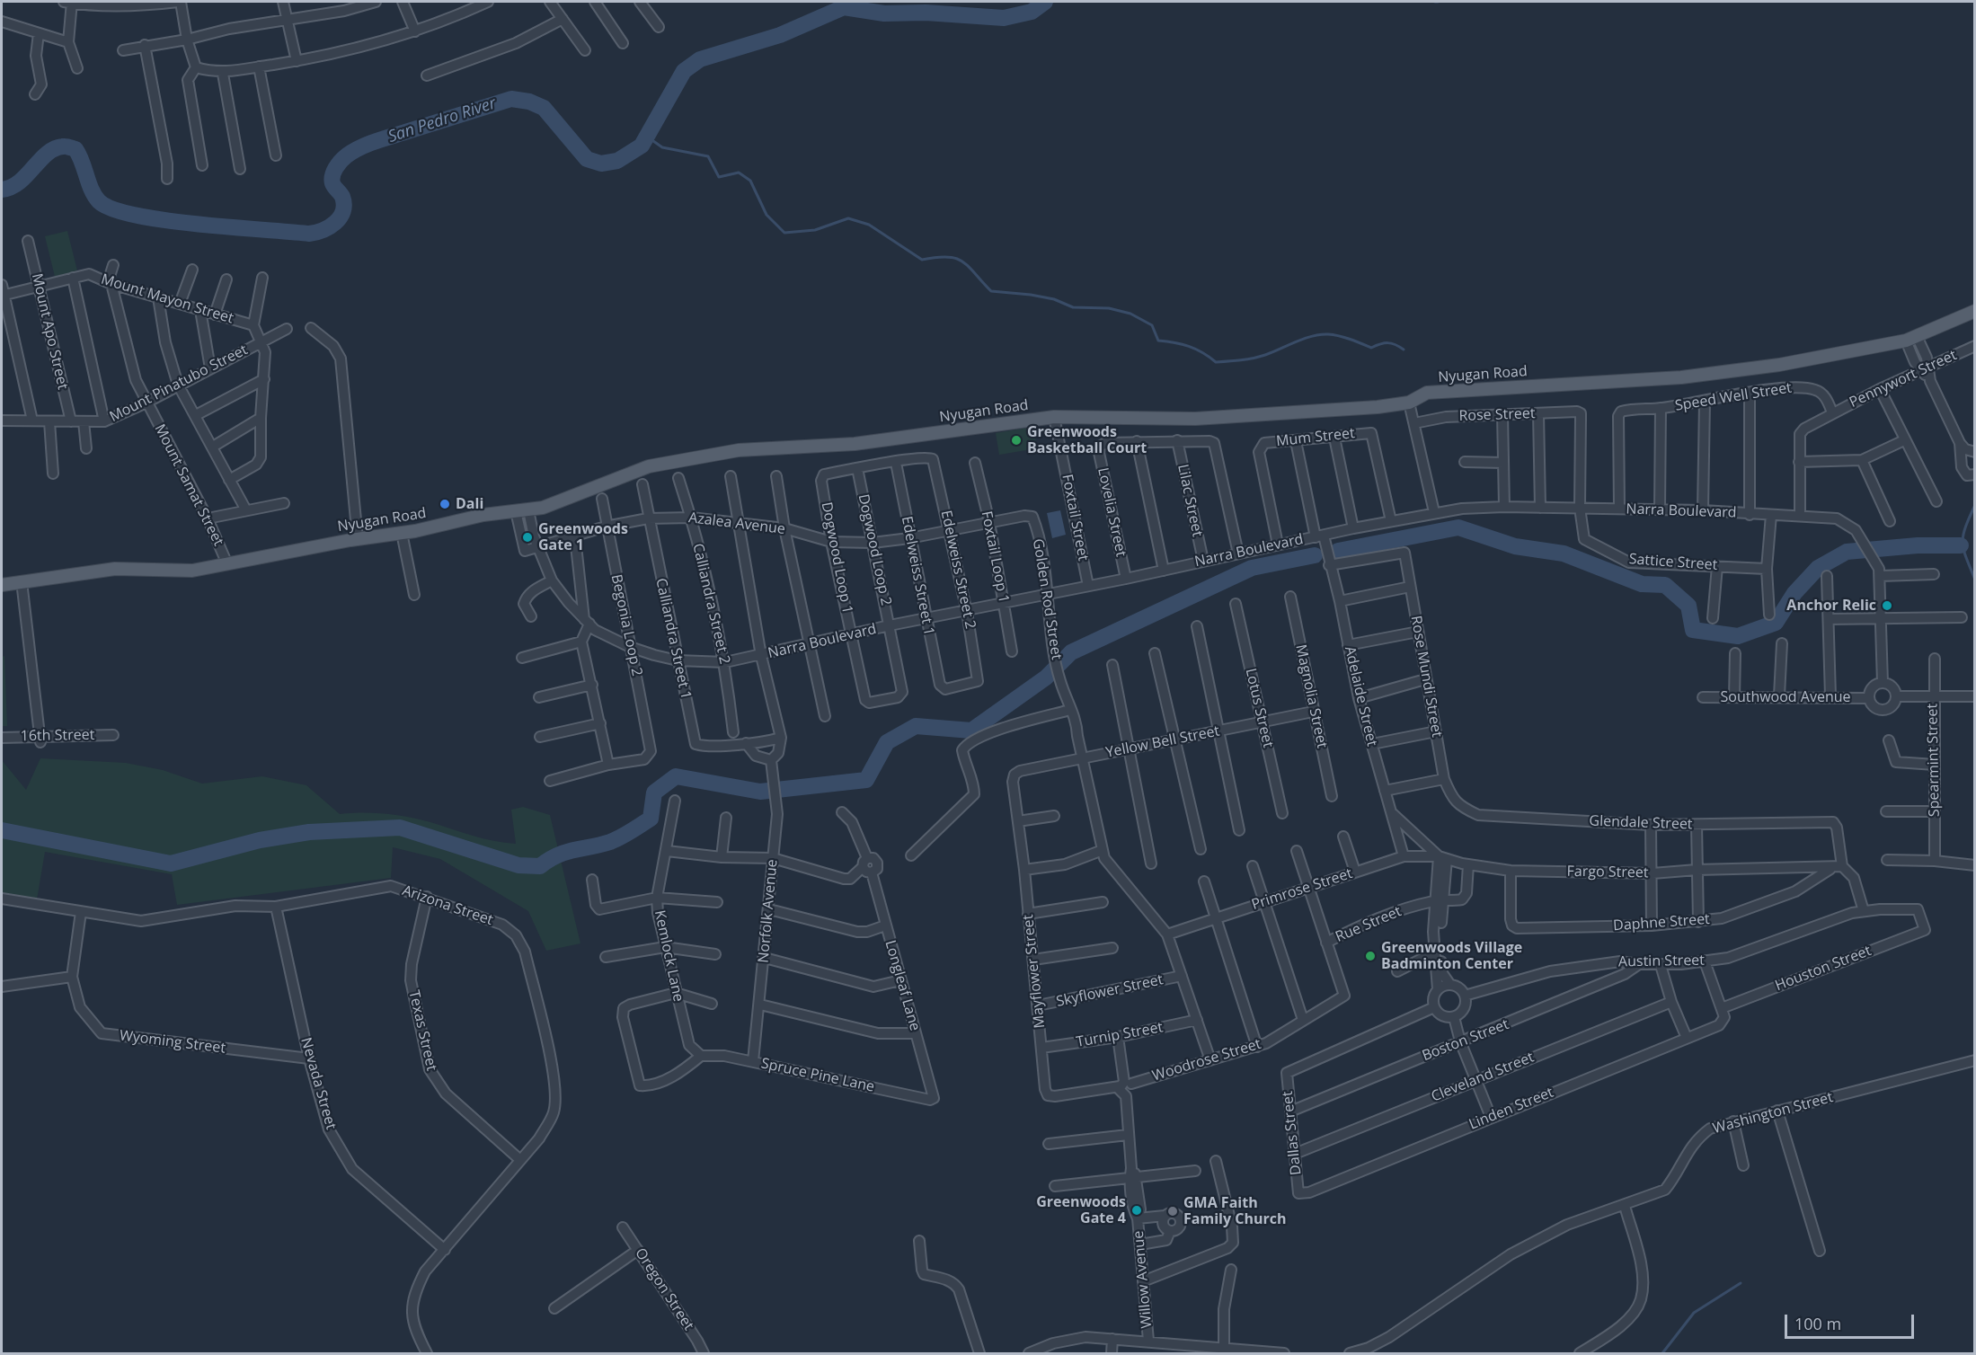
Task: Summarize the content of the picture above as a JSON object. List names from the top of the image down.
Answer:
{
  "streets": {
    "main road": ["Nyugan Road"],
    "street": [
      "Mount Mayon Street",
      "Mount Apo Street",
      "Pennywort Street",
      "Mount Pinatubo Street",
      "Speed Well Street",
      "Rose Street",
      "Mum Street",
      "Mount Samat Street",
      "Lilac Street",
      "Narra Boulevard",
      "Lovelia Street",
      "Foxtail Street",
      "Azalea Avenue",
      "Dogwood Loop 2",
      "Foxtail Loop 1",
      "Dogwood Loop 1",
      "Sattice Street",
      "Edelweiss Street 2",
      "Edelweiss Street 1",
      "Golden Rod Street",
      "Calliandra Street 2",
      "Begonia Loop 2",
      "Calliandra Street 1",
      "Rose Mundi Street",
      "Magnolia Street",
      "Adelaide Street",
      "Southwood Avenue",
      "Lotus Street",
      "16th Street",
      "Yellow Bell Street",
      "Spearmint Street",
      "Glendale Street",
      "Fargo Street",
      "Primrose Street",
      "Arizona Street",
      "Norfolk Avenue",
      "Daphne Street",
      "Rue Street",
      "Kemlock Lane",
      "Austin Street",
      "Houston Street",
      "Mayflower Street",
      "Longleaf Lane",
      "Skyflower Street",
      "Texas Street",
      "Turnip Street",
      "Boston Street",
      "Wyoming Street",
      "Woodrose Street",
      "Spruce Pine Lane",
      "Cleveland Street",
      "Nevada Street",
      "Linden Street",
      "Washington Street",
      "Dallas Street",
      "Willow Avenue",
      "Oregon Street"
    ]
  },
  "crossings": [
    ["Mount Mayon Street", "Mount Apo Street"],
    ["Mount Mayon Street", "Mount Pinatubo Street"],
    ["Mount Mayon Street", "Mount Samat Street"],
    ["Mount Apo Street", "Mount Pinatubo Street"],
    ["Nyugan Road", "Mount Samat Street"],
    ["Nyugan Road", "Narra Boulevard"],
    ["Nyugan Road", "Foxtail Street"],
    ["Pennywort Street", "Speed Well Street"],
    ["Mount Pinatubo Street", "Mount Samat Street"],
    ["Speed Well Street", "Narra Boulevard"],
    ["Rose Street", "Narra Boulevard"],
    ["Rose Street", "Sattice Street"],
    ["Mum Street", "Narra Boulevard"],
    ["Mum Street", "Adelaide Street"],
    ["Lilac Street", "Narra Boulevard"],
    ["Narra Boulevard", "Lovelia Street"],
    ["Narra Boulevard", "Foxtail Street"],
    ["Narra Boulevard", "Azalea Avenue"],
    ["Narra Boulevard", "Dogwood Loop 2"],
    ["Narra Boulevard", "Foxtail Loop 1"],
    ["Narra Boulevard", "Dogwood Loop 1"],
    ["Narra Boulevard", "Sattice Street"],
    ["Narra Boulevard", "Edelweiss Street 2"],
    ["Narra Boulevard", "Edelweiss Street 1"],
    ["Narra Boulevard", "Golden Rod Street"],
    ["Narra Boulevard", "Calliandra Street 2"],
    ["Narra Boulevard", "Begonia Loop 2"],
    ["Narra Boulevard", "Calliandra Street 1"],
    ["Narra Boulevard", "Adelaide Street"],
    ["Narra Boulevard", "Southwood Avenue"],
    ["Azalea Avenue", "Dogwood Loop 2"],
    ["Azalea Avenue", "Foxtail Loop 1"],
    ["Azalea Avenue", "Dogwood Loop 1"],
    ["Azalea Avenue", "Edelweiss Street 2"],
    ["Azalea Avenue", "Edelweiss Street 1"],
    ["Azalea Avenue", "Golden Rod Street"],
    ["Azalea Avenue", "Calliandra Street 2"],
    ["Azalea Avenue", "Begonia Loop 2"],
    ["Azalea Avenue", "Calliandra Street 1"],
    ["Dogwood Loop 2", "Dogwood Loop 1"],
    ["Edelweiss Street 2", "Edelweiss Street 1"],
    ["Golden Rod Street", "Yellow Bell Street"],
    ["Golden Rod Street", "Primrose Street"],
    ["Golden Rod Street", "Skyflower Street"],
    ["Golden Rod Street", "Turnip Street"],
    ["Golden Rod Street", "Woodrose Street"],
    ["Rose Mundi Street", "Adelaide Street"],
    ["Rose Mundi Street", "Glendale Street"],
    ["Magnolia Street", "Yellow Bell Street"],
    ["Adelaide Street", "Fargo Street"],
    ["Adelaide Street", "Primrose Street"],
    ["Lotus Street", "Yellow Bell Street"],
    ["Yellow Bell Street", "Mayflower Street"],
    ["Glendale Street", "Fargo Street"],
    ["Glendale Street", "Daphne Street"],
    ["Fargo Street", "Primrose Street"],
    ["Fargo Street", "Daphne Street"],
    ["Fargo Street", "Rue Street"],
    ["Primrose Street", "Woodrose Street"],
    ["Arizona Street", "Texas Street"],
    ["Arizona Street", "Wyoming Street"],
    ["Arizona Street", "Nevada Street"],
    ["Norfolk Avenue", "Spruce Pine Lane"],
    ["Rue Street", "Woodrose Street"],
    ["Kemlock Lane", "Spruce Pine Lane"],
    ["Austin Street", "Houston Street"],
    ["Austin Street", "Boston Street"],
    ["Austin Street", "Dallas Street"],
    ["Houston Street", "Linden Street"],
    ["Mayflower Street", "Skyflower Street"],
    ["Mayflower Street", "Turnip Street"],
    ["Mayflower Street", "Woodrose Street"],
    ["Mayflower Street", "Willow Avenue"],
    ["Longleaf Lane", "Spruce Pine Lane"],
    ["Turnip Street", "Willow Avenue"],
    ["Boston Street", "Dallas Street"],
    ["Wyoming Street", "Nevada Street"],
    ["Woodrose Street", "Willow Avenue"],
    ["Cleveland Street", "Dallas Street"],
    ["Linden Street", "Dallas Street"]
  ],
  "water": ["San Pedro River"],
  "places": [
    "Greenwoods Basketball Court",
    "Dali",
    "Greenwoods Gate 1",
    "Anchor Relic",
    "Greenwoods Village Badminton Center",
    "Greenwoods Gate 4",
    "GMA Faith Family Church"
  ],
  "scale_bar": "100 m"
}
